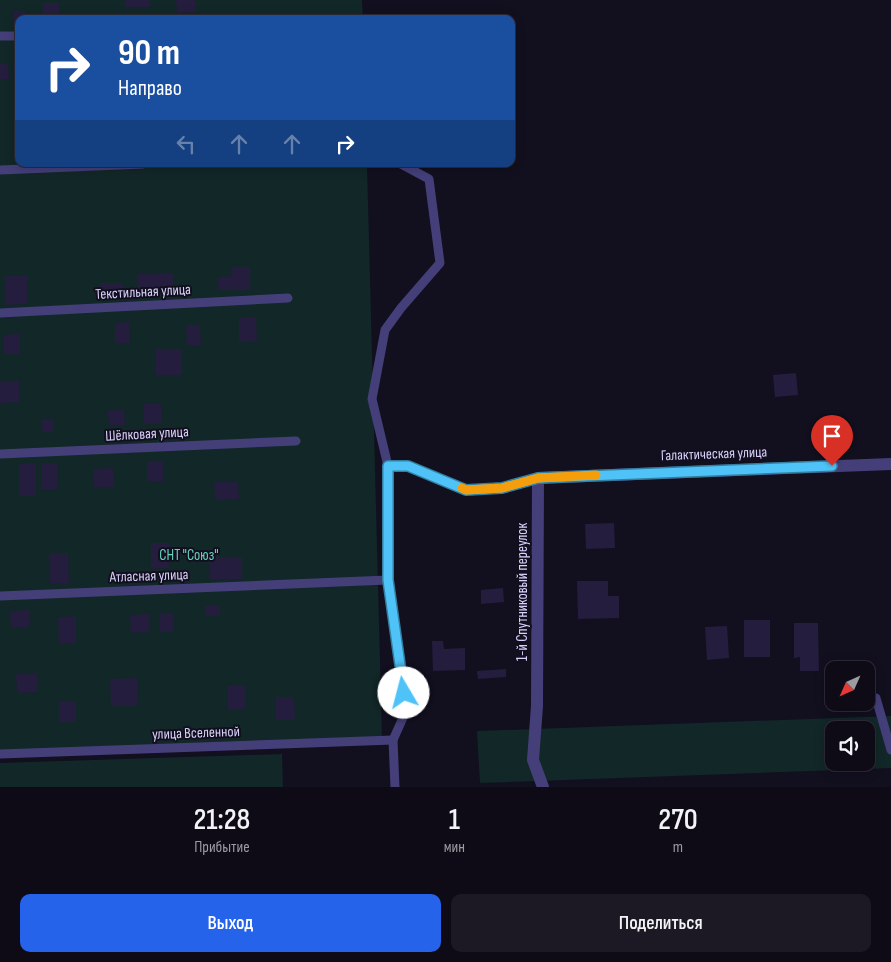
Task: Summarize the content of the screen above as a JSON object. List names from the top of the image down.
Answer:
{
  "streets": {
    "street": ["Галактическая улица", "1-й Спутниковый переулок"],
    "lane": [
      "Текстильная улица",
      "Шёлковая улица",
      "Атласная улица",
      "улица Вселенной"
    ]
  },
  "crossings": [
    ["Галактическая улица", "1-й Спутниковый переулок"]
  ],
  "parks": ["СНТ \"Союз\""],
  "north": "bottom left",
  "page": {
    "turn": ["90 m", "Направо"],
    "eta": [
      "21:28",
      "Прибытие",
      "1",
      "мин",
      "270",
      "m"
    ],
    "buttons": ["Выход", "Поделиться"]
  }
}
